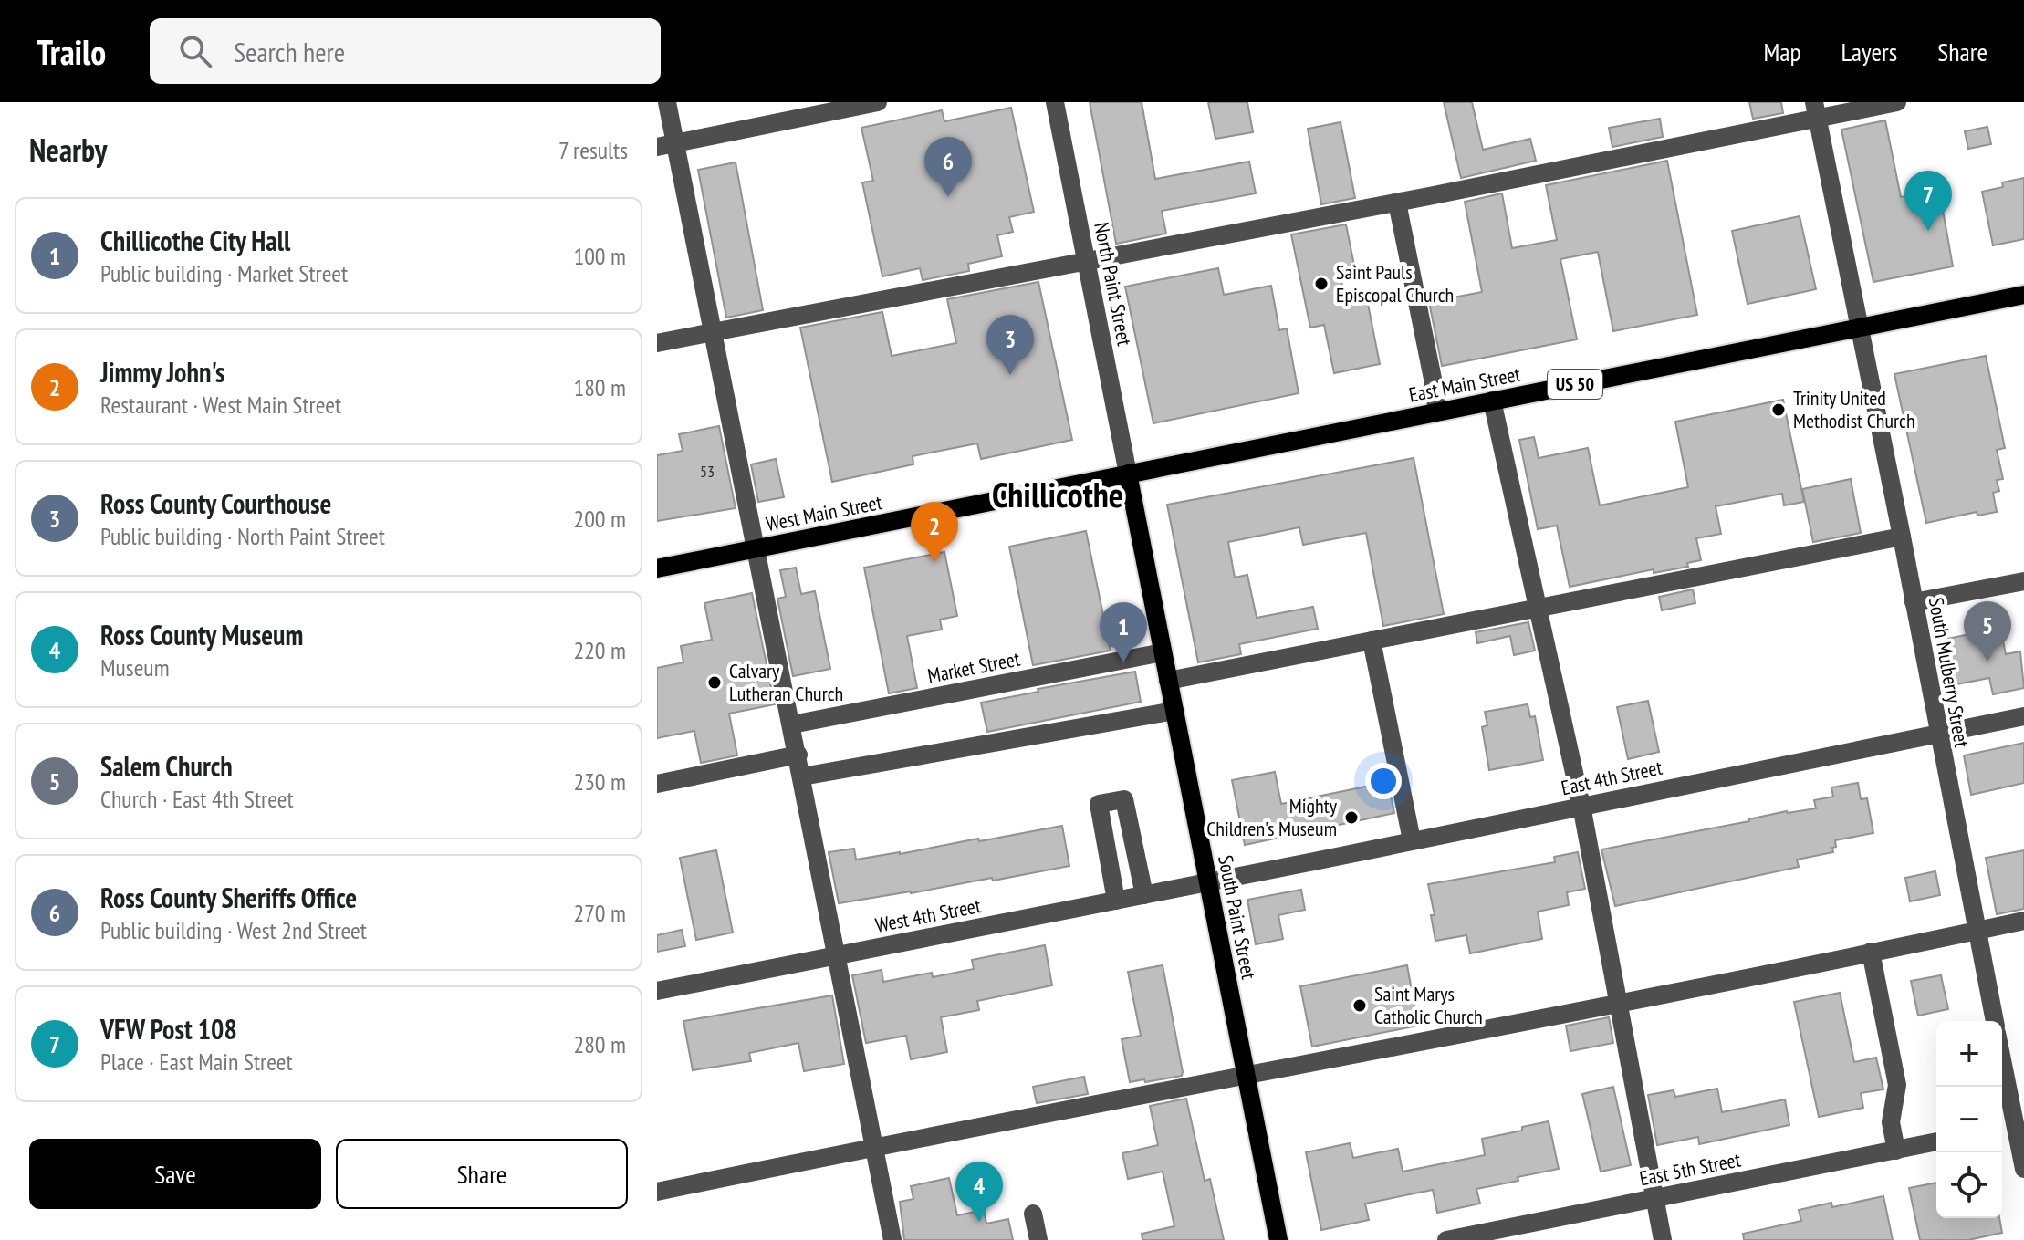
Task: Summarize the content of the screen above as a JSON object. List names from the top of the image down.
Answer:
{
  "streets": {
    "main road": [
      "East Main Street",
      "US 50",
      "West Main Street",
      "South Paint Street"
    ],
    "street": [
      "North Paint Street",
      "Market Street",
      "South Mulberry Street",
      "East 4th Street",
      "West 4th Street",
      "East 5th Street"
    ]
  },
  "crossings": [
    ["North Paint Street", "East Main Street"],
    ["North Paint Street", "West Main Street"],
    ["North Paint Street", "South Paint Street"],
    ["East Main Street", "West Main Street"],
    ["East Main Street", "South Mulberry Street"],
    ["East Main Street", "South Paint Street"],
    ["West Main Street", "South Paint Street"],
    ["Market Street", "South Paint Street"],
    ["South Mulberry Street", "East 4th Street"],
    ["East 4th Street", "West 4th Street"],
    ["East 4th Street", "South Paint Street"],
    ["West 4th Street", "South Paint Street"]
  ],
  "districts": ["Chillicothe"],
  "places": [
    "Saint Pauls Episcopal Church",
    "Trinity United Methodist Church",
    "Calvary Lutheran Church",
    "Mighty Children's Museum",
    "Saint Marys Catholic Church"
  ],
  "house_numbers": ["53"],
  "page": {
    "header": "Trailo",
    "search": "Search here",
    "nav": ["Map", "Layers", "Share"],
    "heading": ["Nearby", "7 results"],
    "pins": [
      "6",
      "7",
      "3",
      "2",
      "5",
      "1",
      "4"
    ],
    "list": [
      {
        "mark": "1",
        "name": "Chillicothe City Hall",
        "note": "Public building · Market Street",
        "value": "100 m"
      },
      {
        "mark": "2",
        "name": "Jimmy John's",
        "note": "Restaurant · West Main Street",
        "value": "180 m"
      },
      {
        "mark": "3",
        "name": "Ross County Courthouse",
        "note": "Public building · North Paint Street",
        "value": "200 m"
      },
      {
        "mark": "4",
        "name": "Ross County Museum",
        "note": "Museum",
        "value": "220 m"
      },
      {
        "mark": "5",
        "name": "Salem Church",
        "note": "Church · East 4th Street",
        "value": "230 m"
      },
      {
        "mark": "6",
        "name": "Ross County Sheriffs Office",
        "note": "Public building · West 2nd Street",
        "value": "270 m"
      },
      {
        "mark": "7",
        "name": "VFW Post 108",
        "note": "Place · East Main Street",
        "value": "280 m"
      }
    ],
    "map_buttons": ["+", "−"],
    "buttons": ["Save", "Share"]
  }
}
